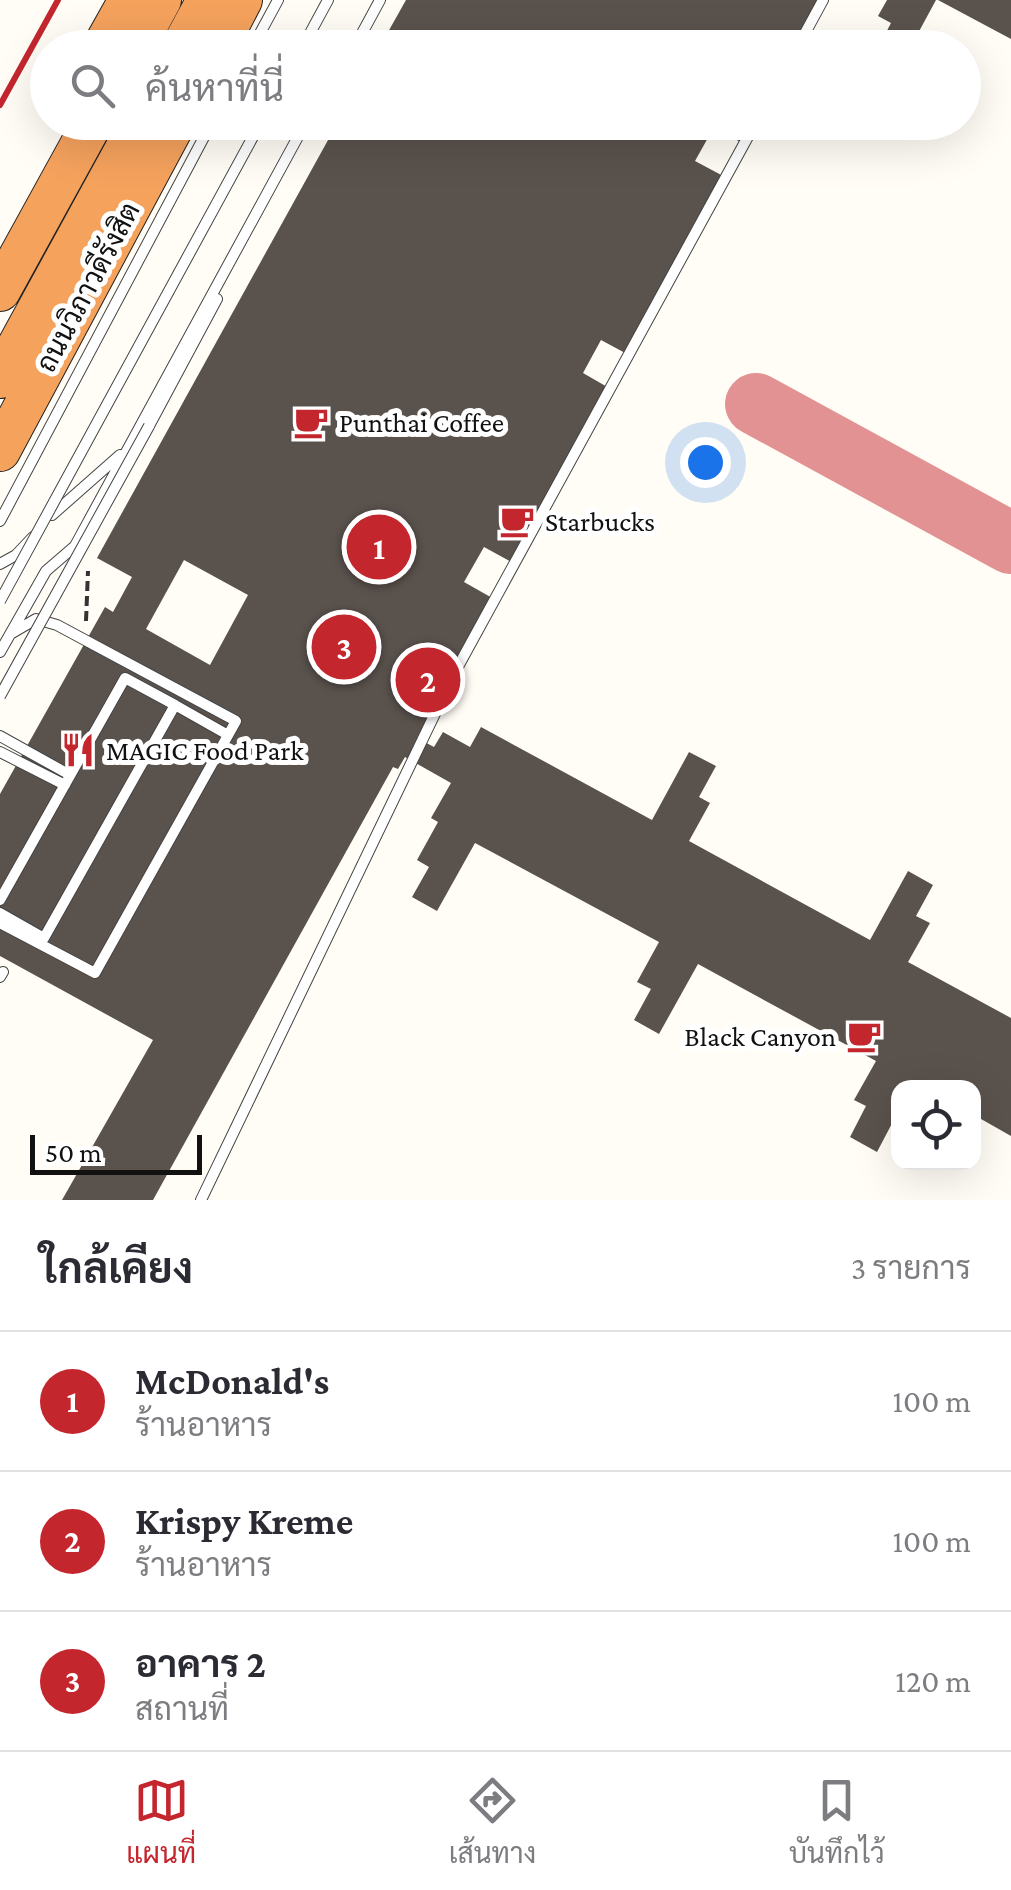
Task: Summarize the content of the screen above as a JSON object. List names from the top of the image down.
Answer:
{
  "streets": {
    "highway": ["ถนนวิภาวดีรังสิต"]
  },
  "places": {
    "cafe": ["Punthai Coffee", "Starbucks", "Black Canyon"],
    "restaurant": ["MAGIC Food Park"]
  },
  "scale_bar": "50 m",
  "page": {
    "search": "ค้นหาที่นี่",
    "pins": ["1", "3", "2"],
    "scale": "50 m",
    "heading": ["ใกล้เคียง", "3 รายการ"],
    "list": [
      {
        "mark": "1",
        "name": "McDonald's",
        "note": "ร้านอาหาร",
        "value": "100 m"
      },
      {
        "mark": "2",
        "name": "Krispy Kreme",
        "note": "ร้านอาหาร",
        "value": "100 m"
      },
      {
        "mark": "3",
        "name": "อาคาร 2",
        "note": "สถานที่",
        "value": "120 m"
      }
    ],
    "nav": ["แผนที่", "เส้นทาง", "บันทึกไว้"]
  }
}
